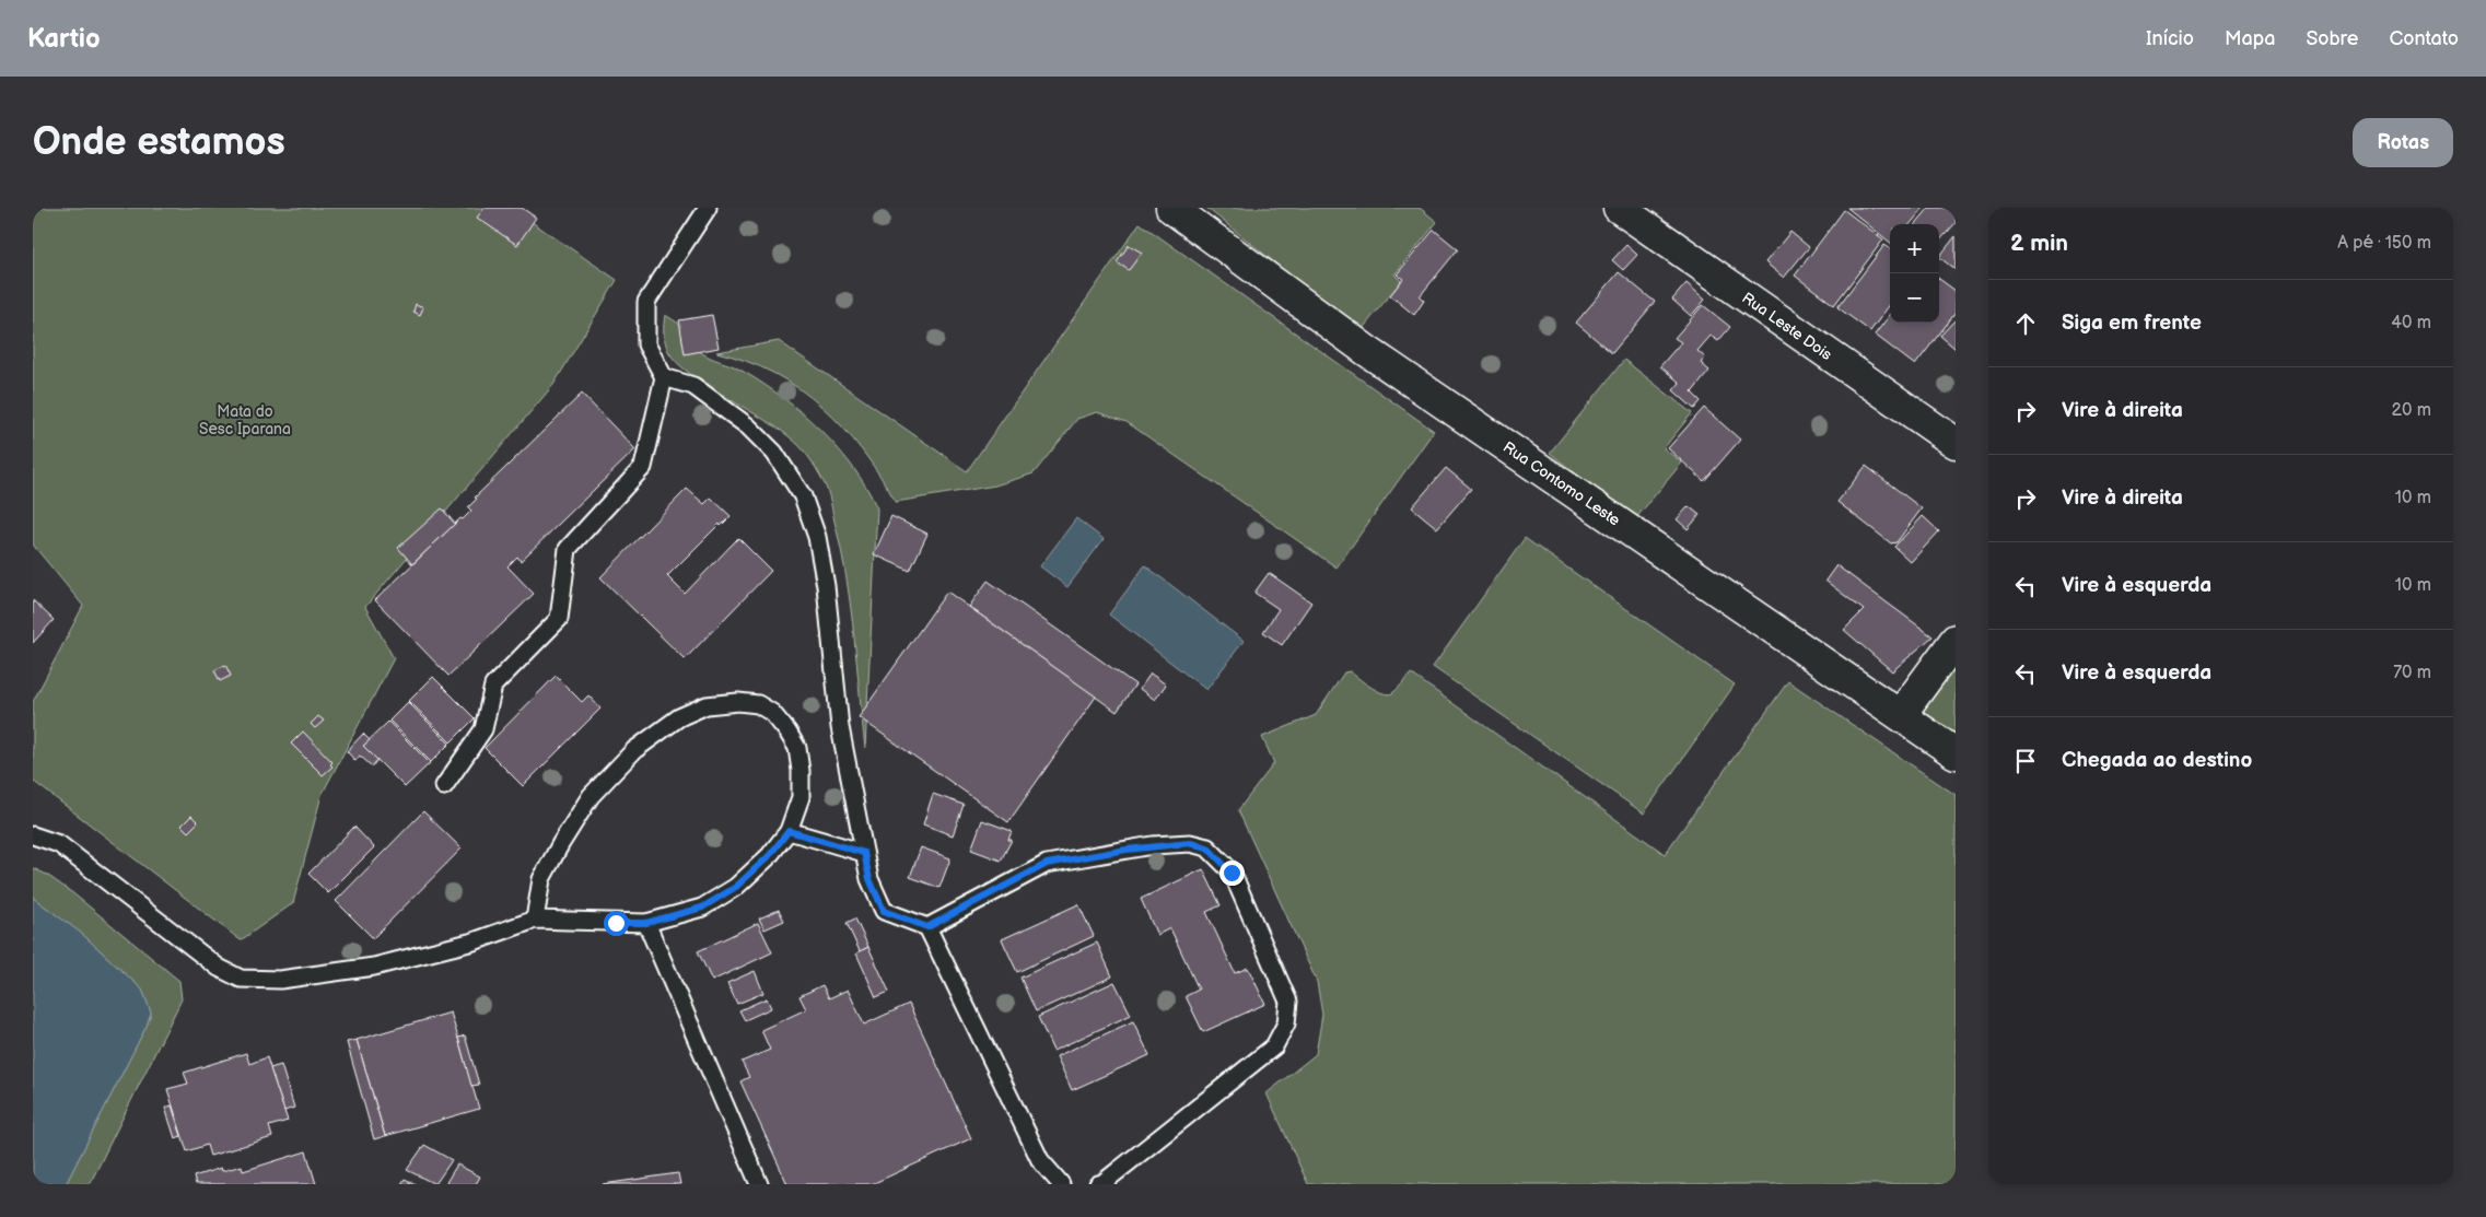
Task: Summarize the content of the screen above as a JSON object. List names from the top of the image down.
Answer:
{
  "streets": {
    "street": ["Rua Leste Dois", "Rua Contomo Leste"]
  },
  "parks": ["Mata do Sesc Iparana"],
  "page": {
    "header": "Kartio",
    "nav": [
      "Início",
      "Mapa",
      "Sobre",
      "Contato"
    ],
    "buttons": "Rotas",
    "title": "Onde estamos",
    "heading": ["2 min", "A pé · 150 m"],
    "map_buttons": ["+", "−"],
    "list": [
      ["Siga em frente", "40 m"],
      ["Vire à direita", "20 m"],
      ["Vire à direita", "10 m"],
      ["Vire à esquerda", "10 m"],
      ["Vire à esquerda", "70 m"],
      "Chegada ao destino"
    ]
  }
}
